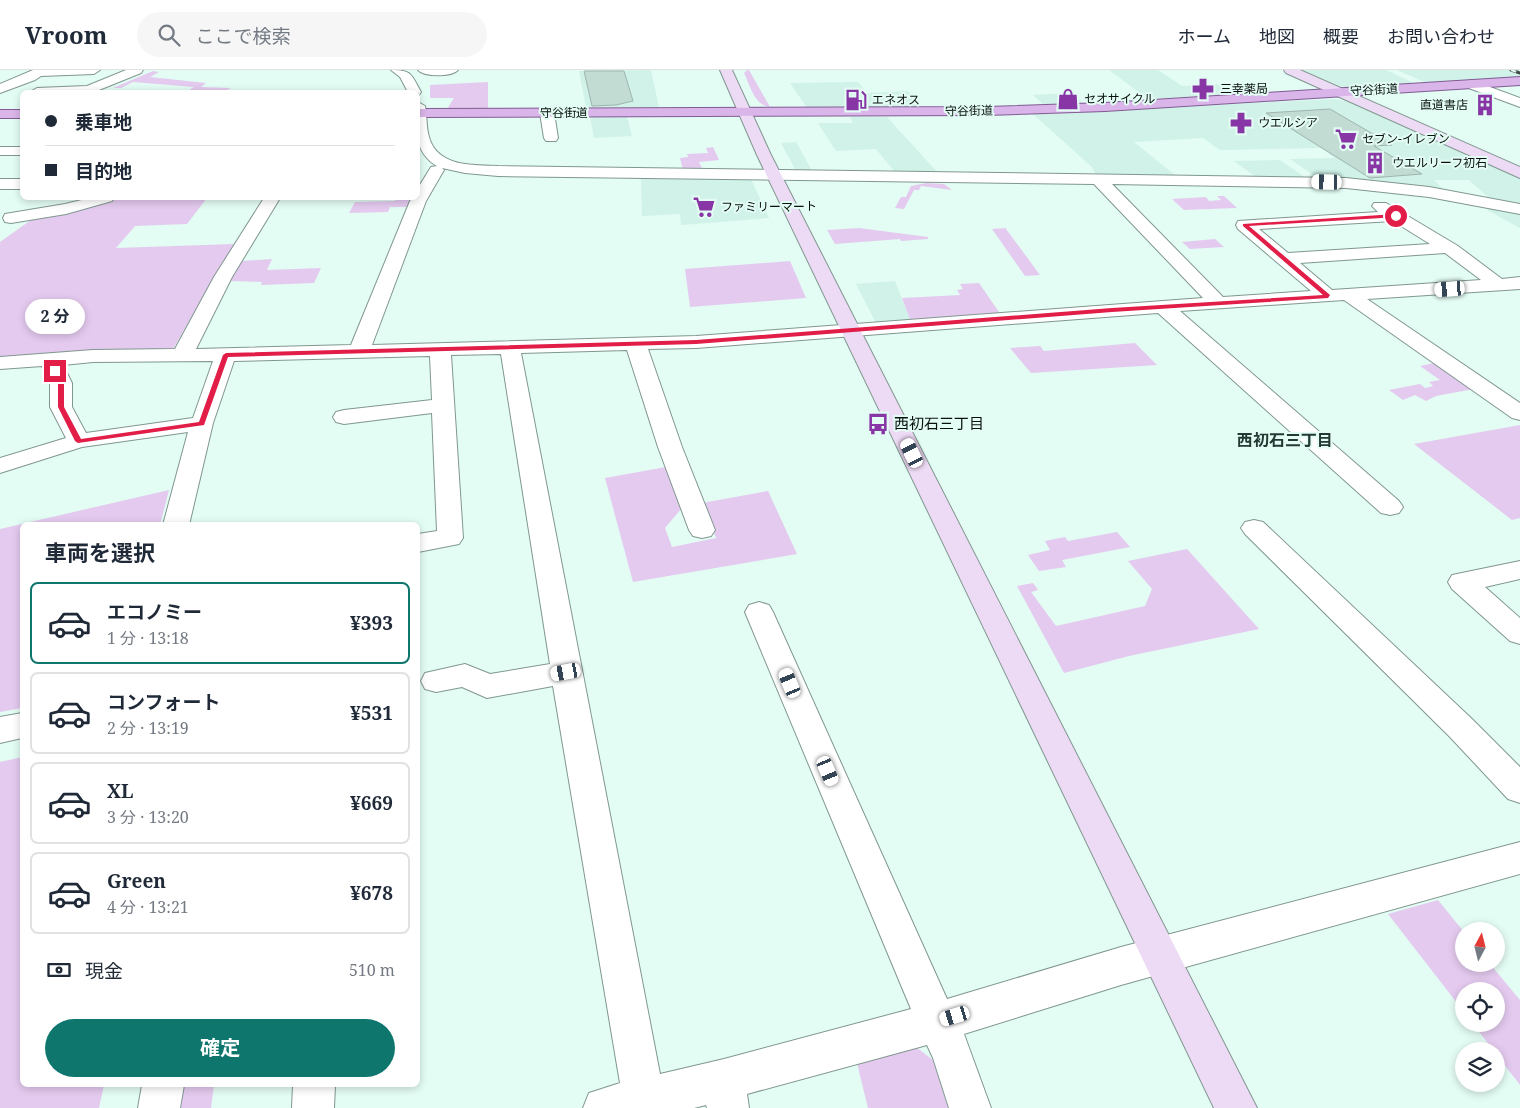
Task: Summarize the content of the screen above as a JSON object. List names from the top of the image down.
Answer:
{
  "streets": {
    "main road": ["守谷街道"]
  },
  "districts": ["西初石三丁目"],
  "places": {
    "pharmacy": ["三幸薬局", "ウエルシア"],
    "shop": ["セオサイクル"],
    "fuel station": ["エネオス"],
    "building": ["直道書店", "ウエルリーフ初石"],
    "supermarket": ["セブン-イレブン", "ファミリーマート"],
    "bus stop": ["西初石三丁目"]
  },
  "north": "top",
  "page": {
    "header": "Vroom",
    "search": "ここで検索",
    "nav": [
      "ホーム",
      "地図",
      "概要",
      "お問い合わせ"
    ],
    "banner": ["乗車地", "目的地"],
    "bubble": "2 分",
    "heading": "車両を選択",
    "list": [
      {
        "name": "エコノミー",
        "note": "1 分 · 13:18",
        "value": "¥393"
      },
      {
        "name": "コンフォート",
        "note": "2 分 · 13:19",
        "value": "¥531"
      },
      {
        "name": "XL",
        "note": "3 分 · 13:20",
        "value": "¥669"
      },
      {
        "name": "Green",
        "note": "4 分 · 13:21",
        "value": "¥678"
      }
    ],
    "pay": ["現金", "510 m"],
    "buttons": "確定"
  }
}
